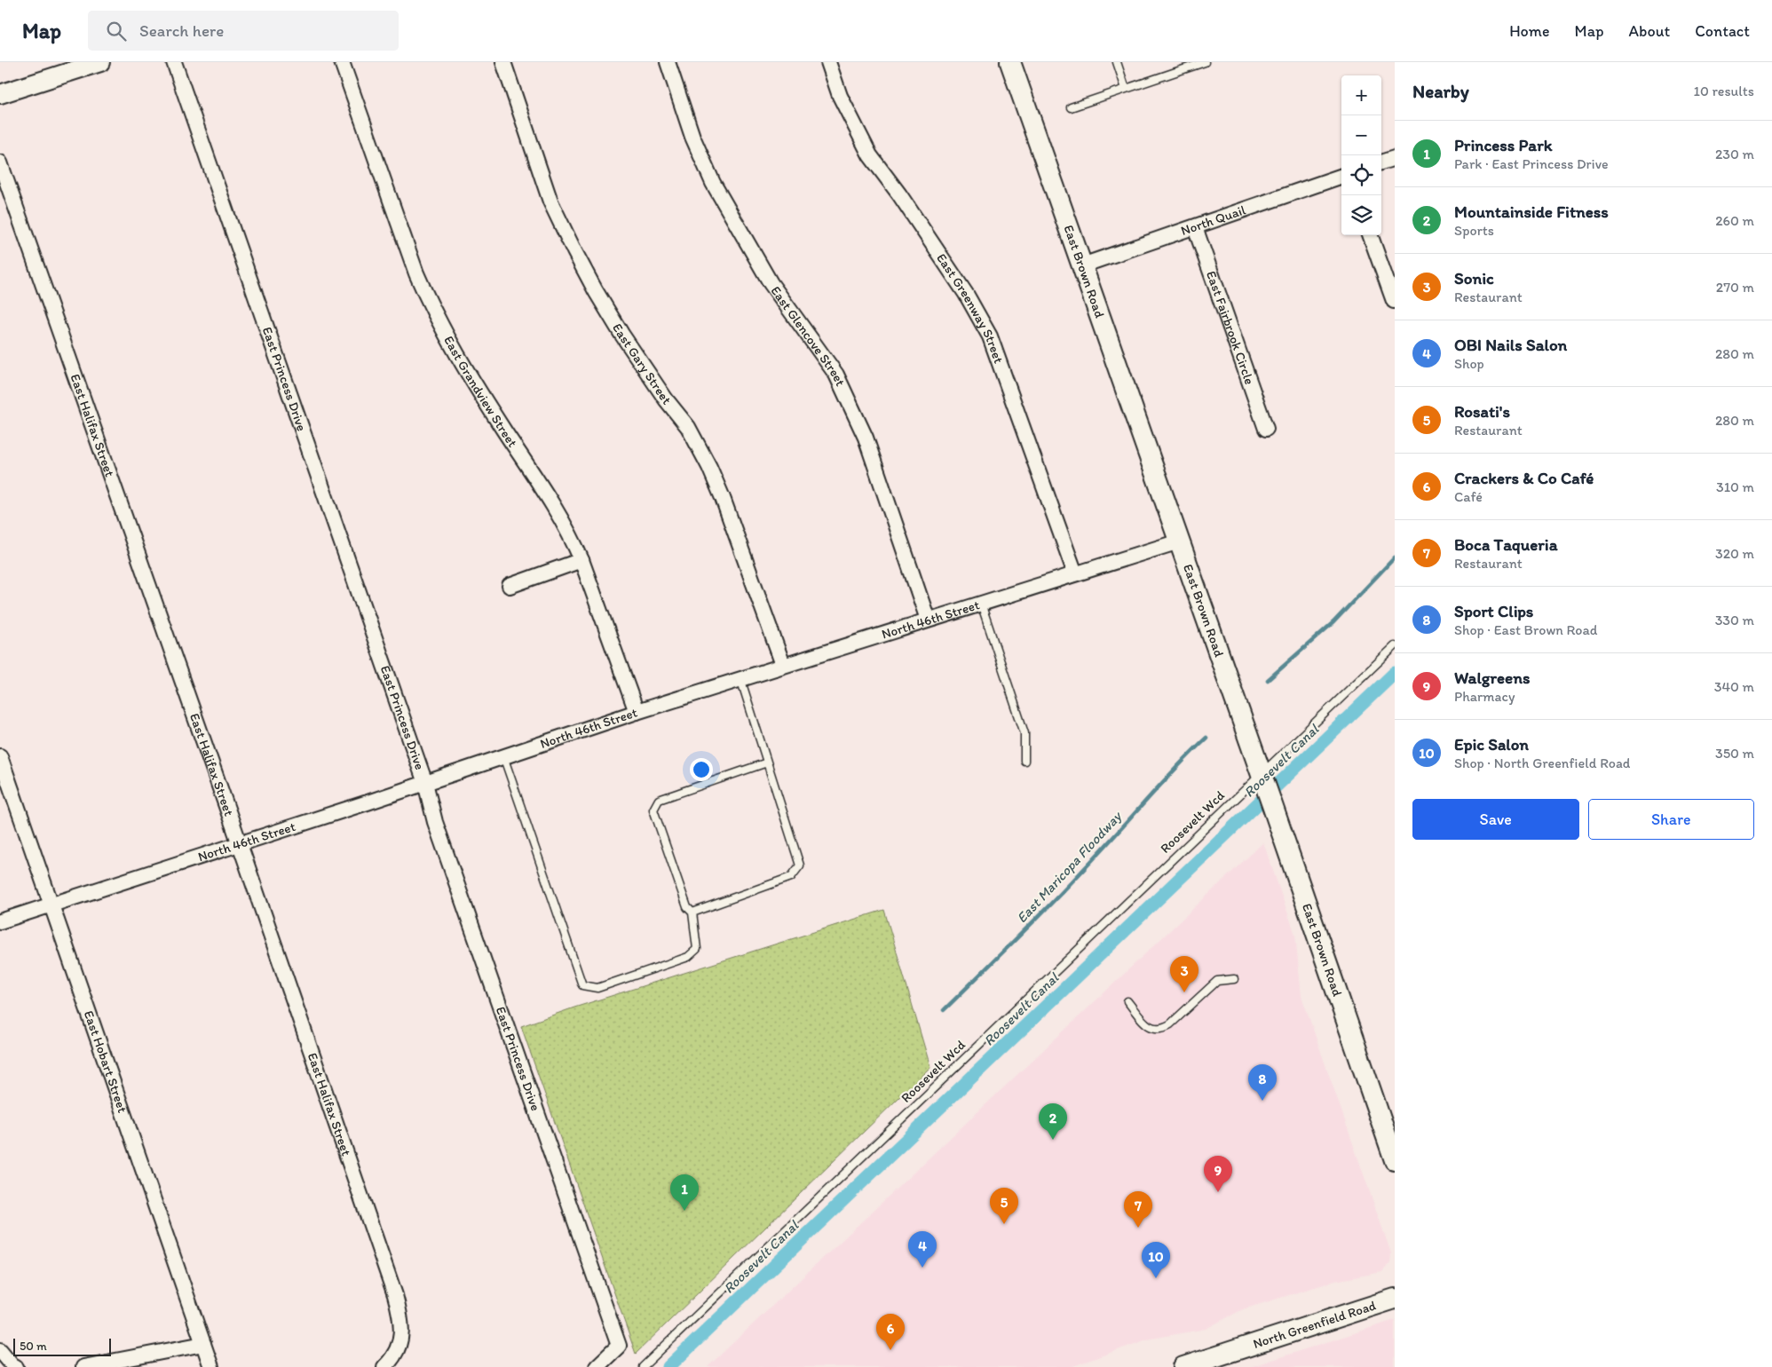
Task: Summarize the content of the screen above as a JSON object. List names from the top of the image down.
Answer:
{
  "streets": {
    "main road": ["East Brown Road", "North Greenfield Road"],
    "street": [
      "North Quail",
      "East Greenway Street",
      "East Fairbrook Circle",
      "East Glencove Street",
      "East Gary Street",
      "East Princess Drive",
      "East Grandview Street",
      "East Halifax Street",
      "North 46th Street",
      "East Hobart Street"
    ],
    "lane": ["Roosevelt Wcd"]
  },
  "crossings": [
    ["North Quail", "East Brown Road"],
    ["North Quail", "East Fairbrook Circle"],
    ["East Brown Road", "North 46th Street"],
    ["East Brown Road", "Roosevelt Wcd"],
    ["East Greenway Street", "North 46th Street"],
    ["East Glencove Street", "North 46th Street"],
    ["East Gary Street", "North 46th Street"],
    ["East Princess Drive", "North 46th Street"],
    ["East Grandview Street", "North 46th Street"],
    ["East Halifax Street", "North 46th Street"],
    ["North 46th Street", "East Hobart Street"]
  ],
  "water": ["Roosevelt Canal", "East Maricopa Floodway"],
  "scale_bar": "50 m",
  "page": {
    "header": "Map",
    "search": "Search here",
    "nav": [
      "Home",
      "Map",
      "About",
      "Contact"
    ],
    "heading": ["Nearby", "10 results"],
    "map_buttons": ["+", "−"],
    "list": [
      {
        "mark": "1",
        "name": "Princess Park",
        "note": "Park · East Princess Drive",
        "value": "230 m"
      },
      {
        "mark": "2",
        "name": "Mountainside Fitness",
        "note": "Sports",
        "value": "260 m"
      },
      {
        "mark": "3",
        "name": "Sonic",
        "note": "Restaurant",
        "value": "270 m"
      },
      {
        "mark": "4",
        "name": "OBI Nails Salon",
        "note": "Shop",
        "value": "280 m"
      },
      {
        "mark": "5",
        "name": "Rosati's",
        "note": "Restaurant",
        "value": "280 m"
      },
      {
        "mark": "6",
        "name": "Crackers & Co Café",
        "note": "Café",
        "value": "310 m"
      },
      {
        "mark": "7",
        "name": "Boca Taqueria",
        "note": "Restaurant",
        "value": "320 m"
      },
      {
        "mark": "8",
        "name": "Sport Clips",
        "note": "Shop · East Brown Road",
        "value": "330 m"
      },
      {
        "mark": "9",
        "name": "Walgreens",
        "note": "Pharmacy",
        "value": "340 m"
      },
      {
        "mark": "10",
        "name": "Epic Salon",
        "note": "Shop · North Greenfield Road",
        "value": "350 m"
      }
    ],
    "buttons": ["Save", "Share"],
    "pins": [
      "3",
      "8",
      "2",
      "9",
      "1",
      "5",
      "7",
      "4",
      "10",
      "6"
    ],
    "scale": "50 m"
  }
}
